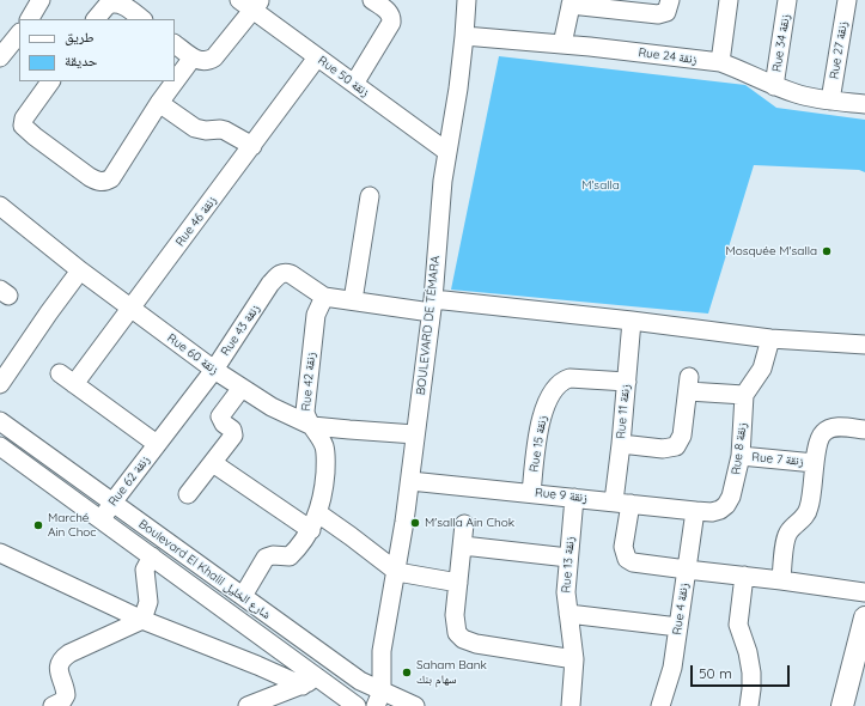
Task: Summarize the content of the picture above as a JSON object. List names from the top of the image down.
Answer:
{
  "streets": {
    "street": [
      "Rue 34 زنقة",
      "Rue 27 زنقة",
      "Rue 24 زنقة",
      "Rue 50 زنقة",
      "Rue 46 زنقة",
      "BOULEVARD DE TÉMARA",
      "Rue 43 زنقة",
      "Rue 60 زنقة",
      "Rue 42 زنقة",
      "Rue 11 زنقة",
      "Rue 15 زنقة",
      "Rue 8 زنقة",
      "Rue 7 زنقة",
      "Rue 62 زنقة",
      "Rue 9 زنقة",
      "Rue 13 زنقة",
      "Boulevard El Khalil شارع الخليل",
      "Rue 4 زنقة"
    ]
  },
  "crossings": [
    ["Rue 34 زنقة", "Rue 24 زنقة"],
    ["Rue 27 زنقة", "Rue 24 زنقة"],
    ["Rue 24 زنقة", "BOULEVARD DE TÉMARA"],
    ["Rue 50 زنقة", "Rue 46 زنقة"],
    ["Rue 50 زنقة", "BOULEVARD DE TÉMARA"],
    ["Rue 46 زنقة", "Rue 60 زنقة"],
    ["BOULEVARD DE TÉMARA", "Rue 60 زنقة"],
    ["BOULEVARD DE TÉMARA", "Rue 9 زنقة"],
    ["BOULEVARD DE TÉMARA", "Boulevard El Khalil شارع الخليل"],
    ["Rue 43 زنقة", "Rue 60 زنقة"],
    ["Rue 43 زنقة", "Rue 42 زنقة"],
    ["Rue 43 زنقة", "Rue 62 زنقة"],
    ["Rue 60 زنقة", "Rue 42 زنقة"],
    ["Rue 42 زنقة", "Boulevard El Khalil شارع الخليل"],
    ["Rue 11 زنقة", "Rue 15 زنقة"],
    ["Rue 11 زنقة", "Rue 9 زنقة"],
    ["Rue 11 زنقة", "Rue 4 زنقة"],
    ["Rue 15 زنقة", "Rue 9 زنقة"],
    ["Rue 8 زنقة", "Rue 7 زنقة"],
    ["Rue 8 زنقة", "Rue 9 زنقة"],
    ["Rue 8 زنقة", "Rue 4 زنقة"],
    ["Rue 62 زنقة", "Boulevard El Khalil شارع الخليل"],
    ["Rue 9 زنقة", "Rue 13 زنقة"],
    ["Rue 9 زنقة", "Rue 4 زنقة"]
  ],
  "parks": ["M'salla"],
  "places": [
    "Mosquée M'salla",
    "M'salla Ain Chok",
    "Marché Ain Choc",
    "Saham Bank سهام بنك"
  ],
  "legend": ["طريق", "حديقة"],
  "scale_bar": "50 m"
}
